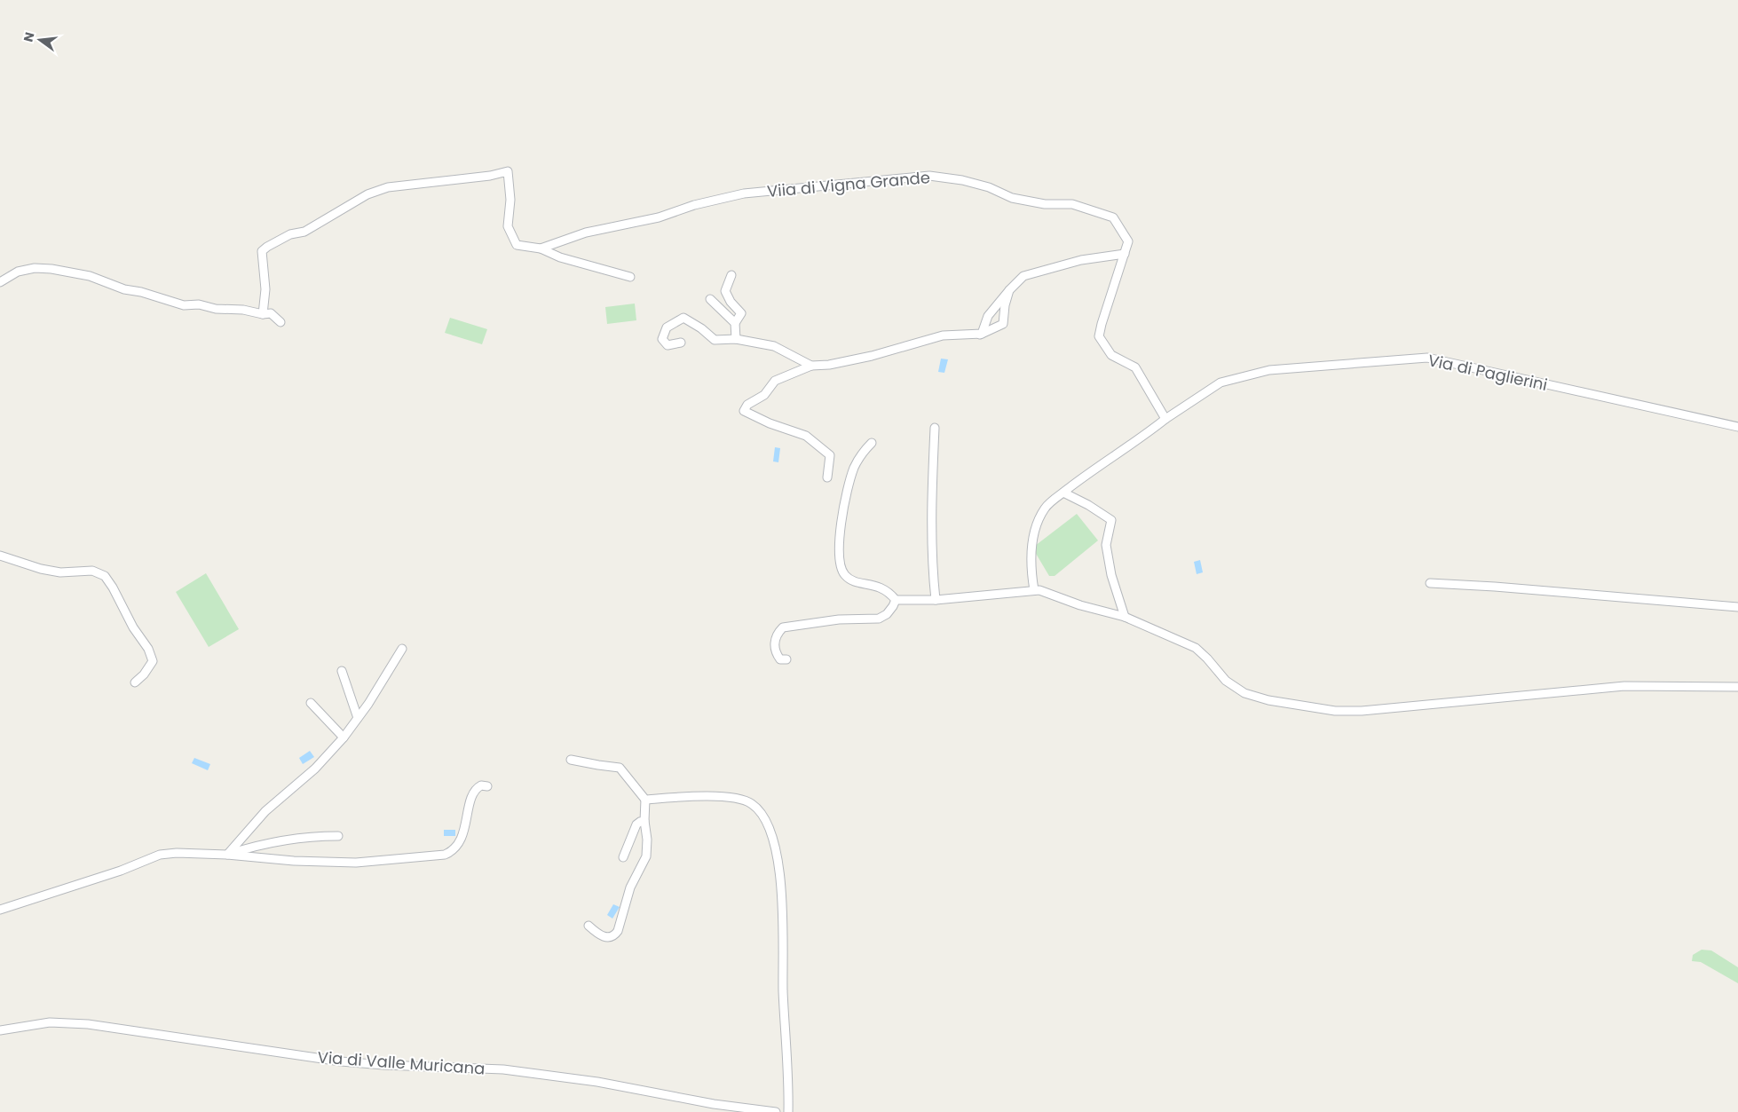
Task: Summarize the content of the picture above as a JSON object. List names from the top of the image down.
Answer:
{
  "streets": {
    "street": ["Viia di Vigna Grande", "Via di Paglierini", "Via di Valle Muricana"]
  },
  "crossings": [
    ["Viia di Vigna Grande", "Via di Paglierini"]
  ],
  "north": "left"
}
